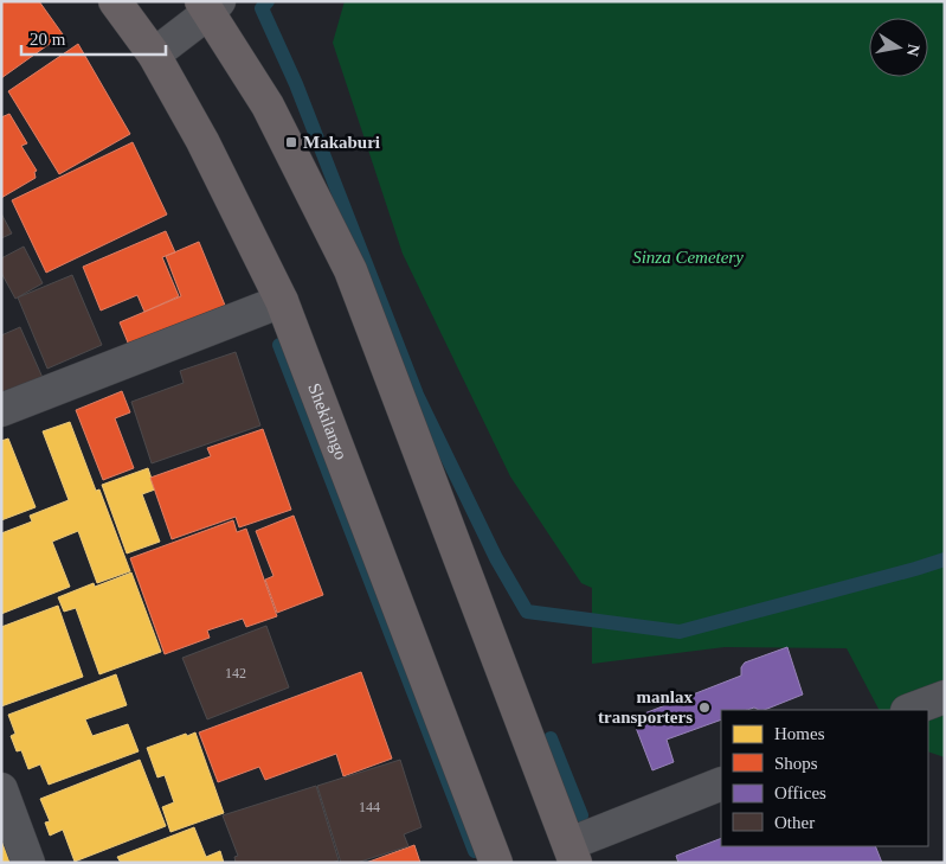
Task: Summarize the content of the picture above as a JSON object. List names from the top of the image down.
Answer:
{
  "streets": {
    "main road": ["Shekilango"]
  },
  "parks": ["Sinza Cemetery"],
  "places": {
    "transit": ["Makaburi"],
    "other": ["manlax transporters"]
  },
  "house_numbers": ["142", "144"],
  "legend": [
    "Homes",
    "Shops",
    "Offices",
    "Other"
  ],
  "scale_bar": "20 m",
  "north": "right"
}
